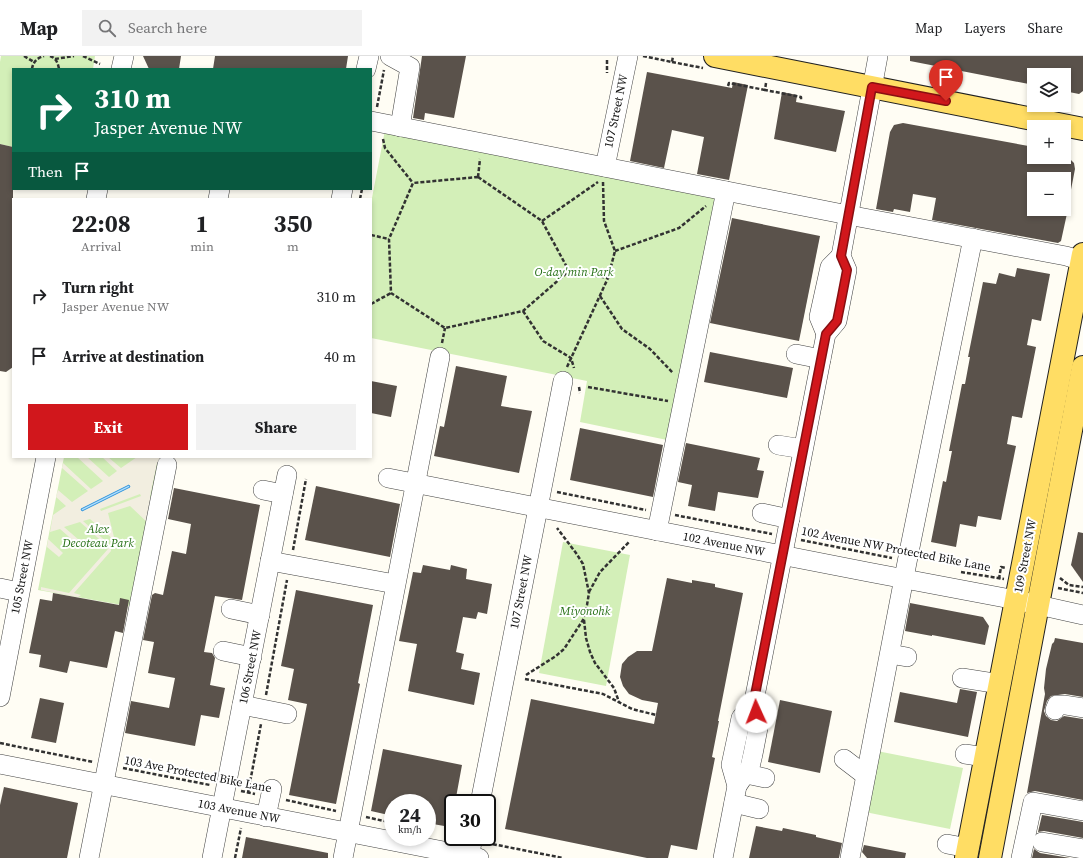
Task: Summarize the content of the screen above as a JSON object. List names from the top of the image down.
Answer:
{
  "streets": {
    "main road": ["109 Street NW"],
    "street": [
      "107 Street NW",
      "102 Avenue NW",
      "105 Street NW",
      "106 Street NW",
      "103 Avenue NW"
    ],
    "path": ["102 Avenue NW Protected Bike Lane", "103 Ave Protected Bike Lane"]
  },
  "crossings": [
    ["107 Street NW", "102 Avenue NW"],
    ["107 Street NW", "102 Avenue NW Protected Bike Lane"],
    ["102 Avenue NW", "102 Avenue NW Protected Bike Lane"],
    ["102 Avenue NW", "109 Street NW"],
    ["102 Avenue NW Protected Bike Lane", "109 Street NW"],
    ["106 Street NW", "103 Ave Protected Bike Lane"],
    ["106 Street NW", "103 Avenue NW"]
  ],
  "parks": ["O-day'min Park", "Alex Decoteau Park", "Miyonohk"],
  "page": {
    "header": "Map",
    "search": "Search here",
    "nav": ["Map", "Layers", "Share"],
    "map_buttons": ["+", "−"],
    "turn": ["310 m", "Jasper Avenue NW"],
    "then": "Then",
    "eta": [
      "22:08",
      "Arrival",
      "1",
      "min",
      "350",
      "m"
    ],
    "list": [
      {
        "name": "Turn right",
        "note": "Jasper Avenue NW",
        "value": "310 m"
      },
      {
        "name": "Arrive at destination",
        "value": "40 m"
      }
    ],
    "buttons": ["Exit", "Share"],
    "speed": "24 km/h",
    "limit": "30"
  }
}
